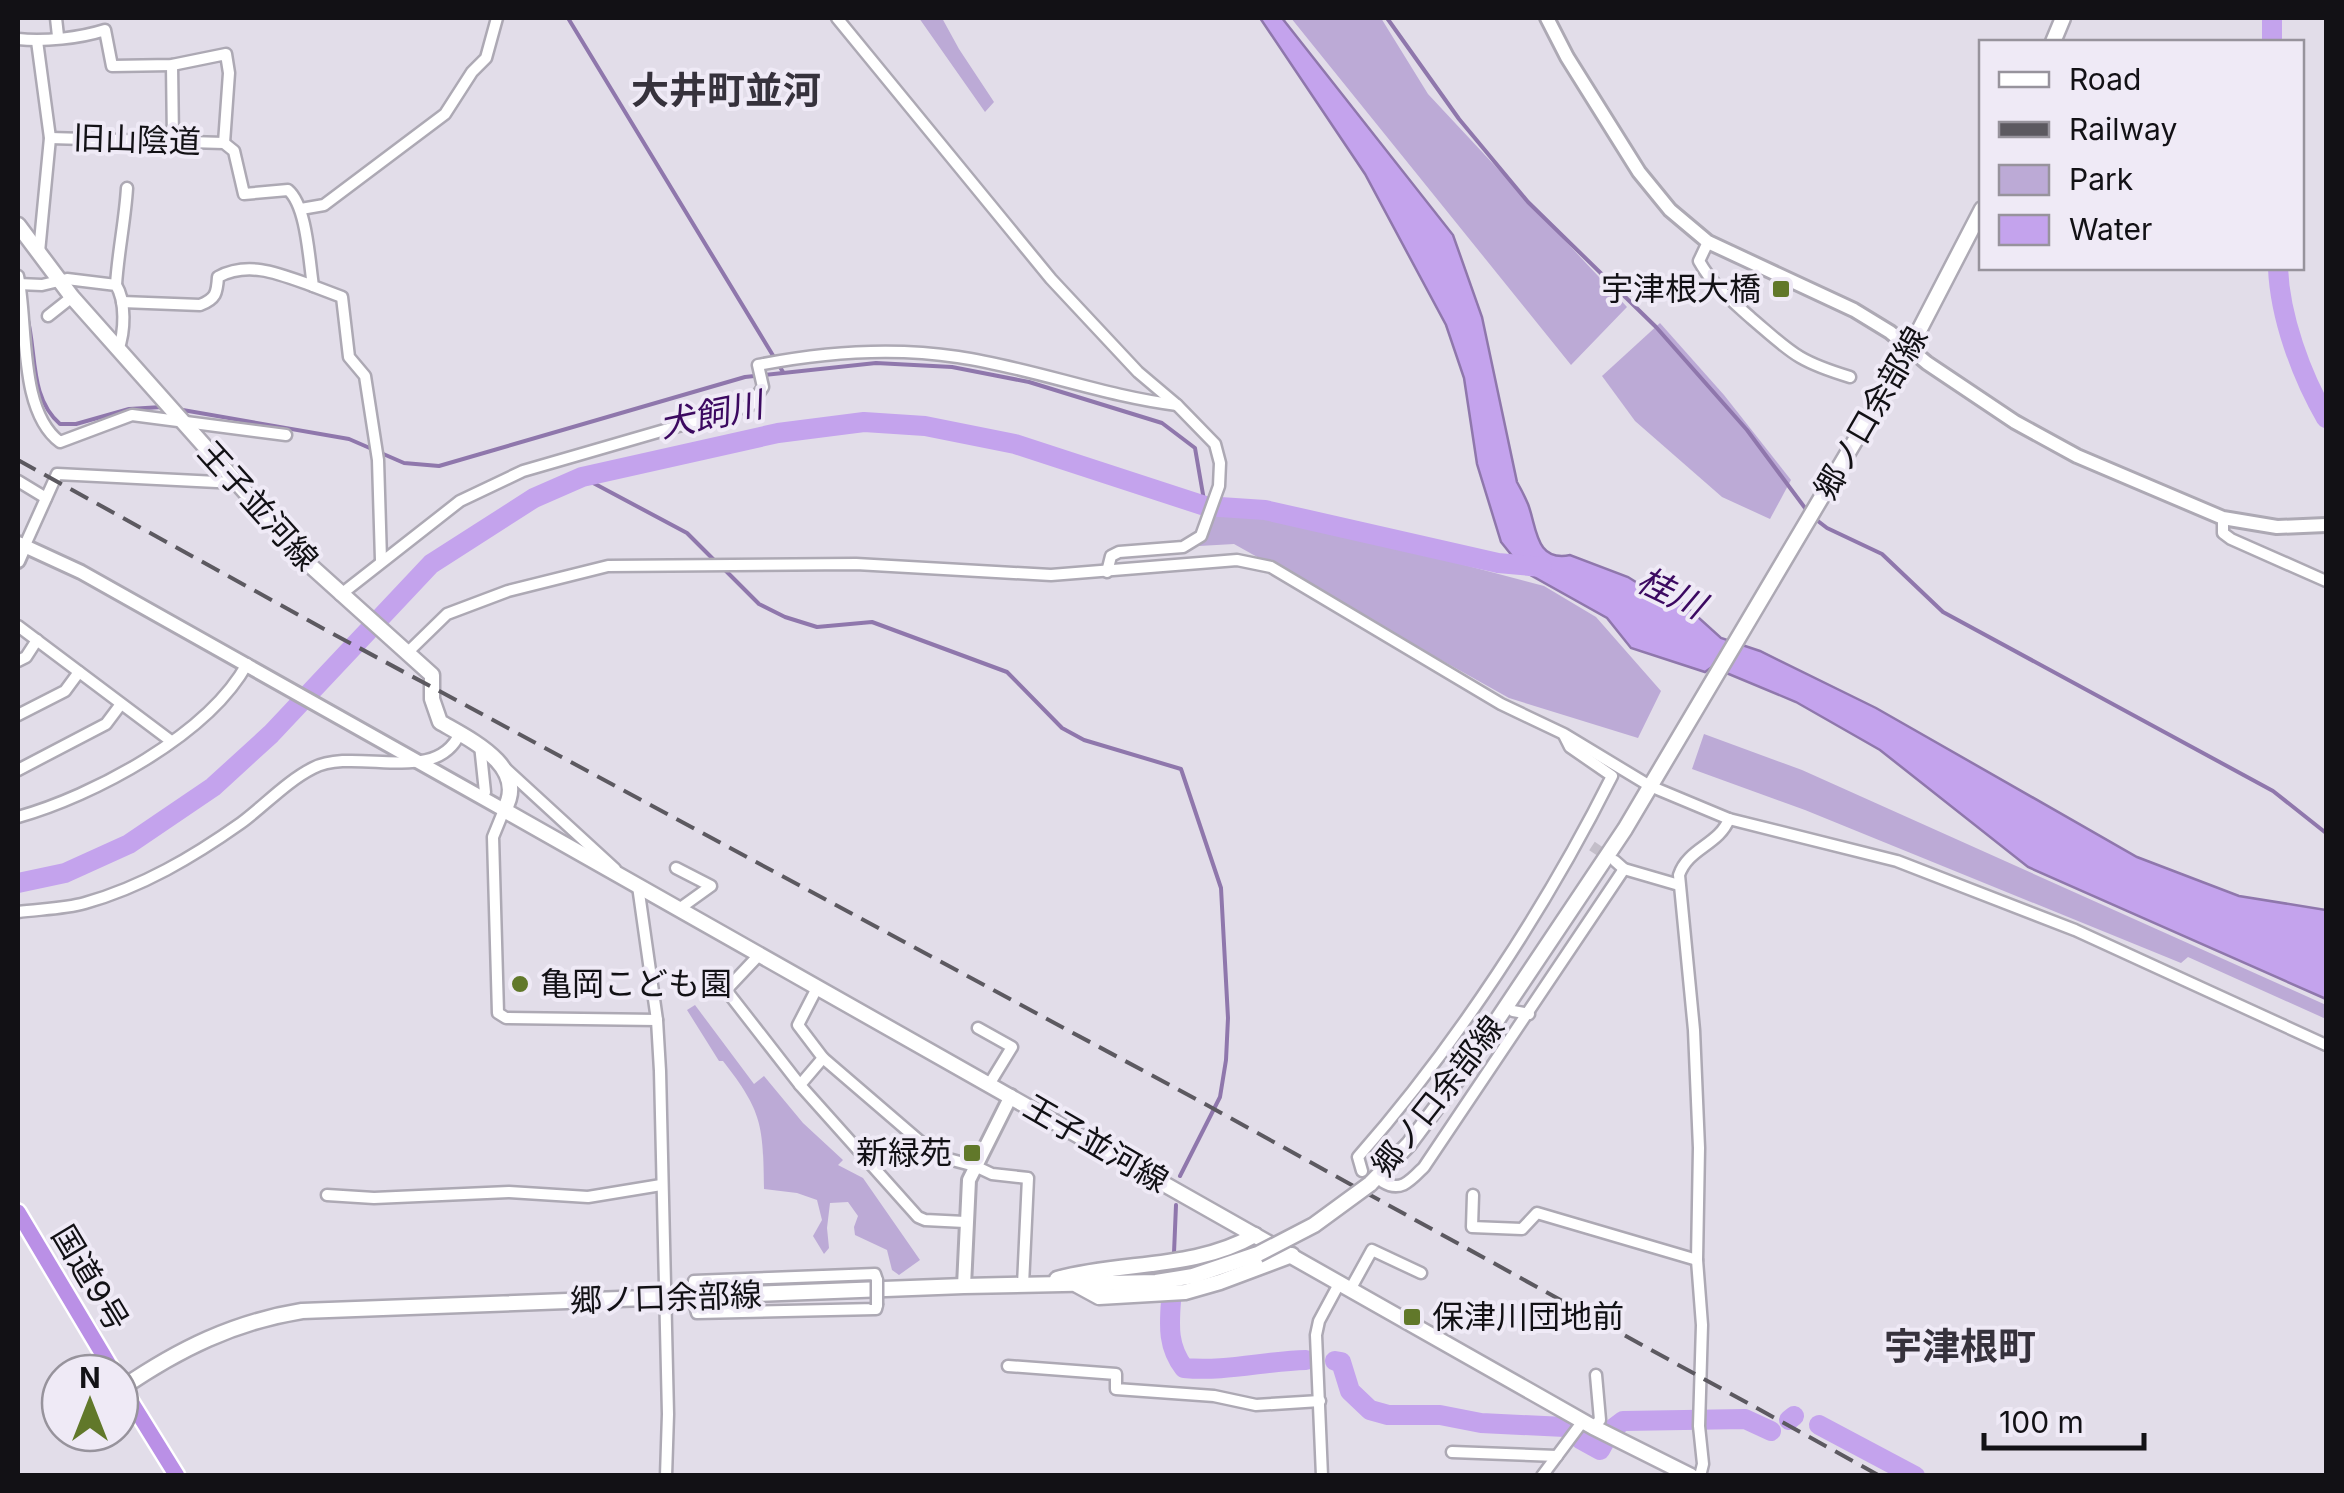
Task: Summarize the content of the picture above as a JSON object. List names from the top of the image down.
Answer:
{
  "streets": {
    "highway": ["国道9号"],
    "main road": ["郷ノ口余部線", "王子並河線"],
    "street": ["旧山陰道"]
  },
  "districts": ["大井町並河", "宇津根町"],
  "water": ["犬飼川", "桂川"],
  "places": {
    "transit": ["宇津根大橋", "新緑苑", "保津川団地前"],
    "other": ["亀岡こども園"]
  },
  "legend": [
    "Road",
    "Railway",
    "Park",
    "Water"
  ],
  "scale_bar": "100 m",
  "north": "top"
}
